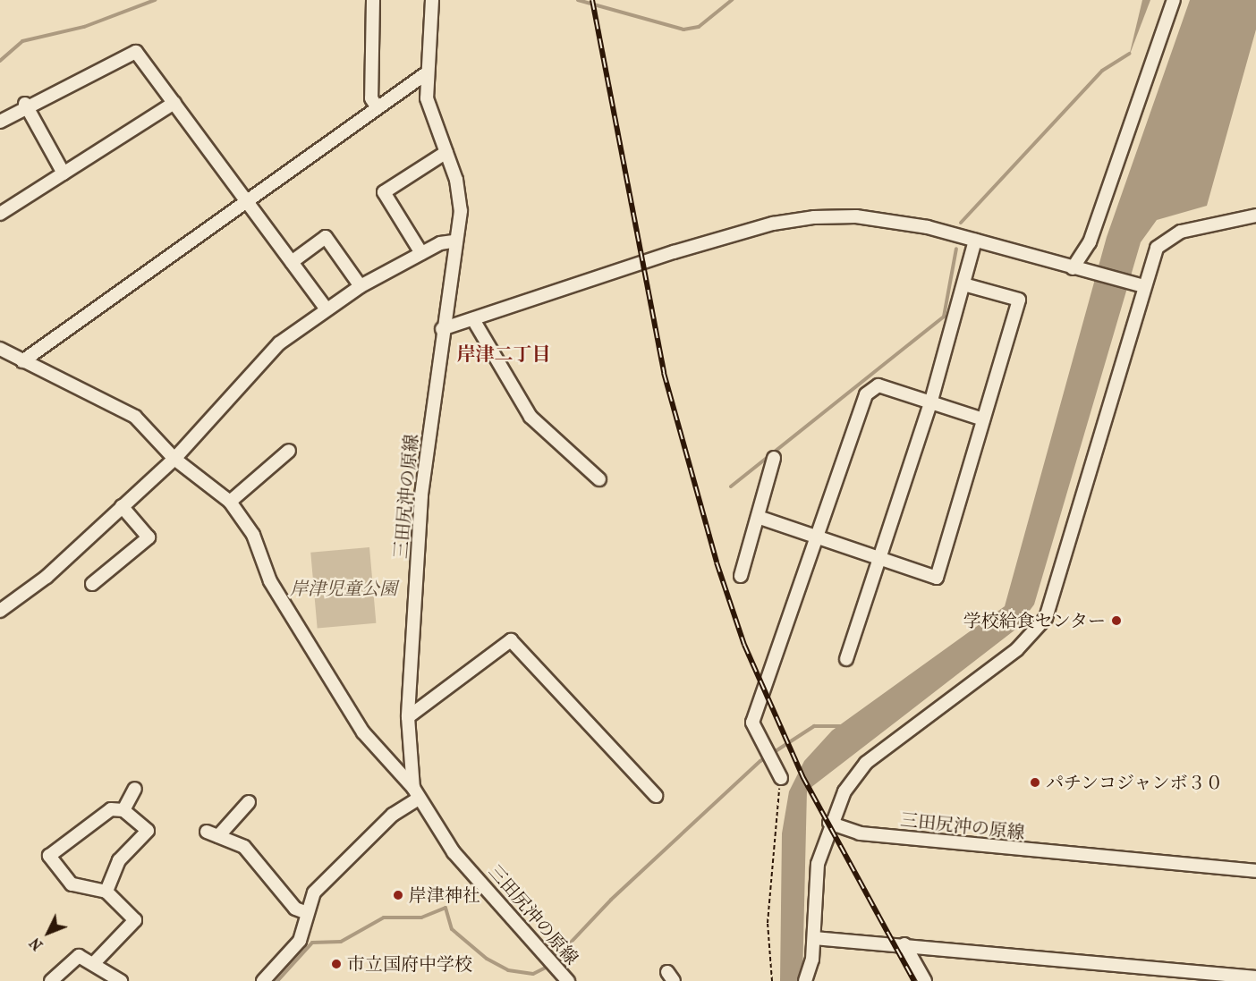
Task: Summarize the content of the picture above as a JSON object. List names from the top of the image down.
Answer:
{
  "streets": {
    "street": ["三田尻沖の原線"]
  },
  "districts": ["岸津二丁目"],
  "parks": ["岸津児童公園"],
  "places": [
    "学校給食センター",
    "パチンコジャンボ３０",
    "岸津神社",
    "市立国府中学校"
  ],
  "north": "bottom left"
}
